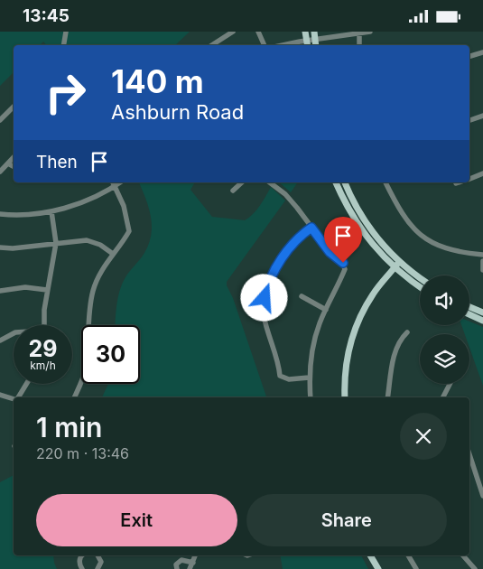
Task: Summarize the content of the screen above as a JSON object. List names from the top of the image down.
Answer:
{
  "page": {
    "status": "13:45",
    "turn": ["140 m", "Ashburn Road"],
    "then": "Then",
    "speed": "29 km/h",
    "limit": "30",
    "heading": ["1 min", "220 m · 13:46"],
    "buttons": ["Exit", "Share"]
  }
}
